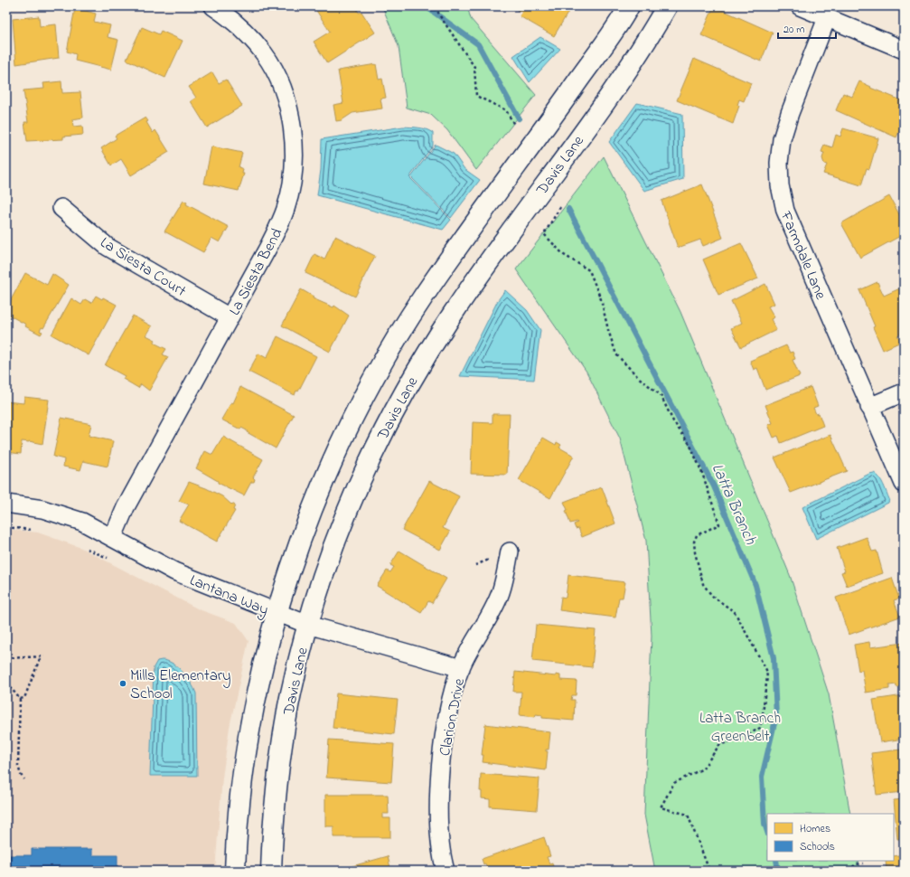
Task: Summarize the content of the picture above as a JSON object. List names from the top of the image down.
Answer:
{
  "streets": {
    "street": [
      "Davis Lane",
      "Farmdale Lane",
      "La Siesta Court",
      "La Siesta Bend",
      "Lantana Way",
      "Clarion Drive"
    ]
  },
  "crossings": [
    ["Davis Lane", "Lantana Way"],
    ["La Siesta Court", "La Siesta Bend"],
    ["La Siesta Bend", "Lantana Way"],
    ["Lantana Way", "Clarion Drive"]
  ],
  "water": ["Latta Branch"],
  "parks": ["Latta Branch Greenbelt"],
  "places": ["Mills Elementary School"],
  "legend": ["Homes", "Schools"],
  "scale_bar": "20 m"
}
